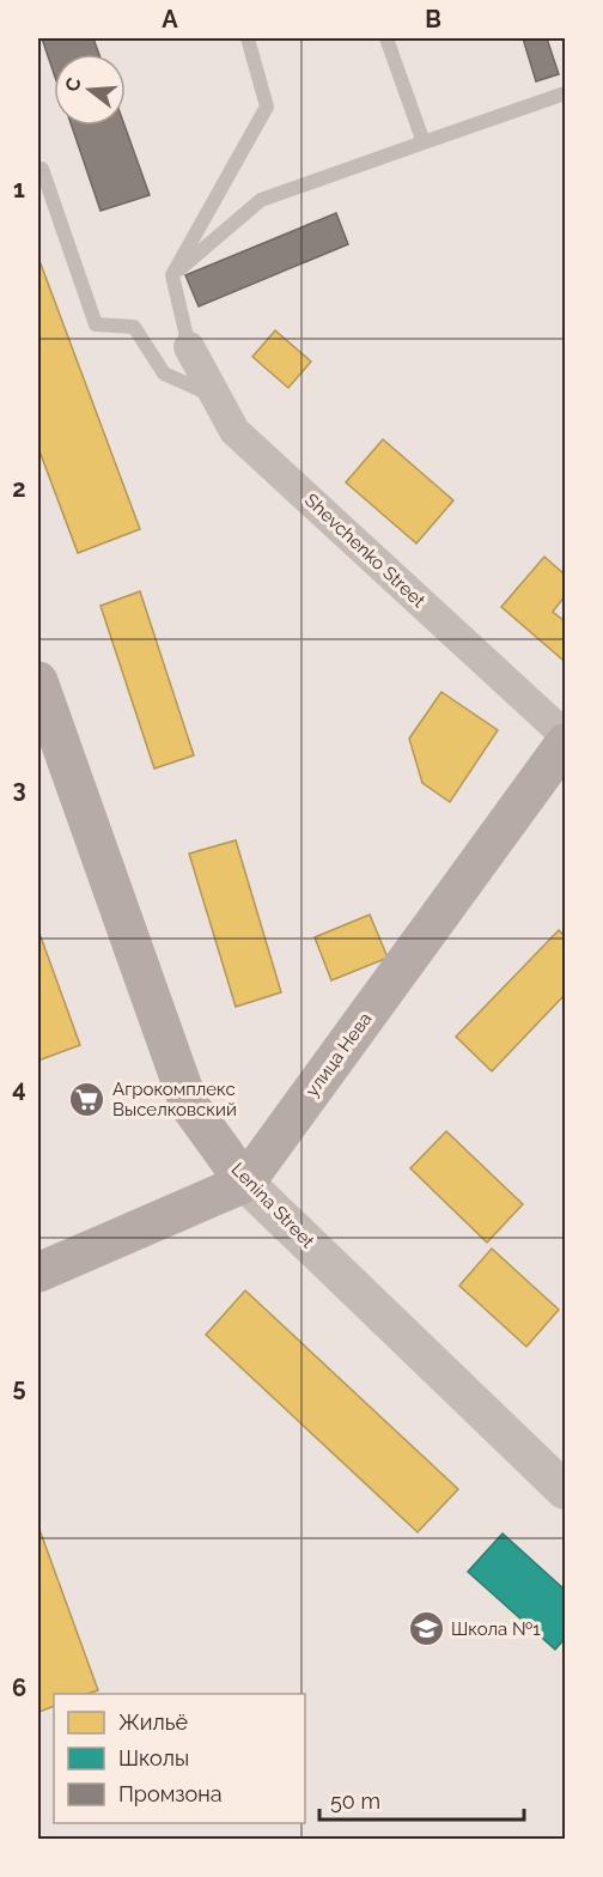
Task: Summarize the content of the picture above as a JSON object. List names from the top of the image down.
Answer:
{
  "streets": {
    "main road": ["улица Нева", "Lenina Street"],
    "street": ["Shevchenko Street"]
  },
  "crossings": [
    ["улица Нева", "Lenina Street"]
  ],
  "places": {
    "supermarket": ["Агрокомплекс Выселковский"],
    "school or university": ["Школа №1"]
  },
  "legend": ["Жильё", "Школы", "Промзона"],
  "scale_bar": "50 m",
  "north": "left",
  "grid": {
    "columns": ["A", "B"],
    "rows": [
      "1",
      "2",
      "3",
      "4",
      "5",
      "6"
    ]
  }
}
